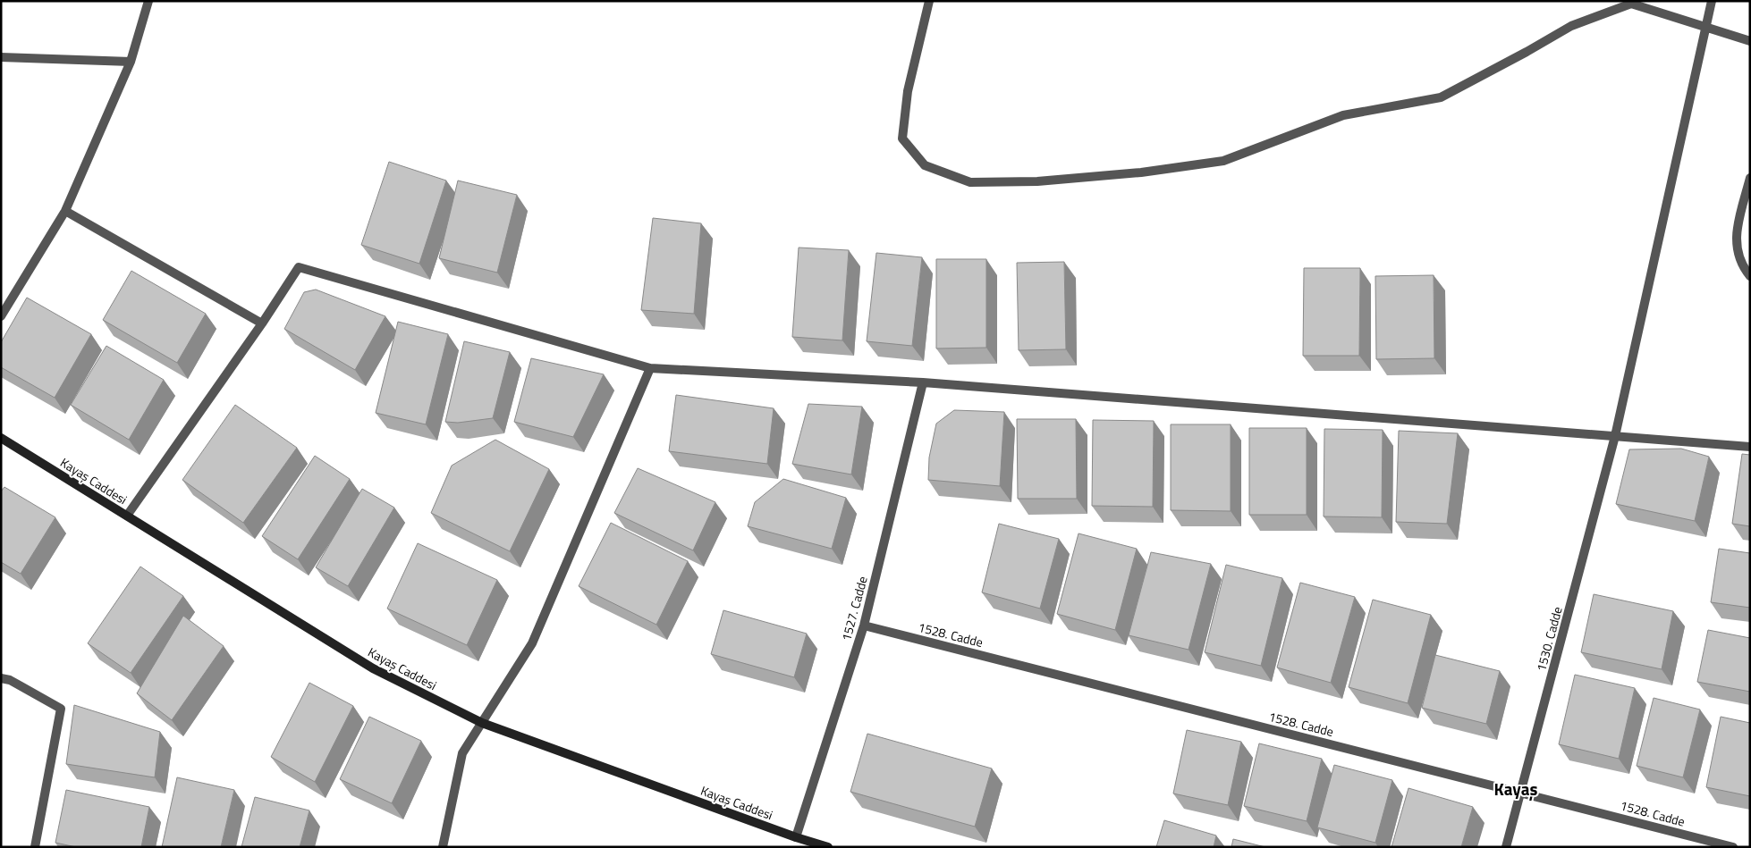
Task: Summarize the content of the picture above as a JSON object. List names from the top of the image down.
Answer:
{
  "streets": {
    "street": [
      "Kayaş Caddesi",
      "1527. Cadde",
      "1528. Cadde",
      "1530. Cadde"
    ]
  },
  "crossings": [
    ["Kayaş Caddesi", "1527. Cadde"],
    ["1527. Cadde", "1528. Cadde"],
    ["1528. Cadde", "1530. Cadde"]
  ],
  "districts": ["Kayaş"]
}
